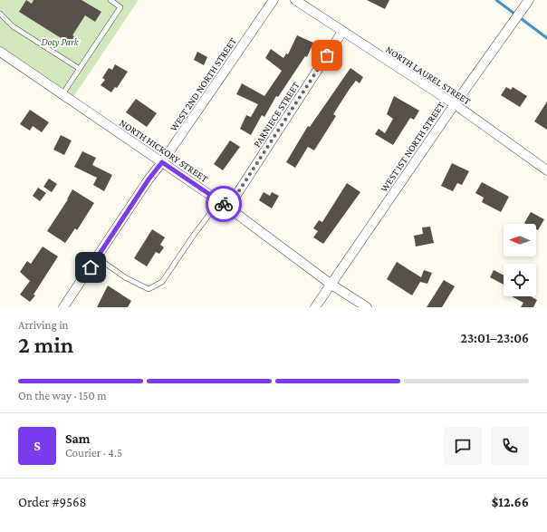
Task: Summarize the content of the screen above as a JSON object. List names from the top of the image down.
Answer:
{
  "streets": {
    "street": [
      "NORTH LAUREL STREET",
      "WEST 2ND NORTH STREET",
      "PARNIECE STREET",
      "WEST 1ST NORTH STREET",
      "NORTH HICKORY STREET"
    ]
  },
  "crossings": [
    ["NORTH LAUREL STREET", "PARNIECE STREET"],
    ["NORTH LAUREL STREET", "WEST 1ST NORTH STREET"],
    ["WEST 2ND NORTH STREET", "NORTH HICKORY STREET"],
    ["PARNIECE STREET", "NORTH HICKORY STREET"],
    ["WEST 1ST NORTH STREET", "NORTH HICKORY STREET"]
  ],
  "parks": ["Doty Park"],
  "north": "left",
  "page": {
    "heading": ["2 min", "Arriving in", "23:01–23:06"],
    "panel": [
      "Sam",
      "Courier · 4.5",
      "Order #9568",
      "$12.66"
    ],
    "bar": "On the way · 150 m",
    "round": "S"
  }
}
